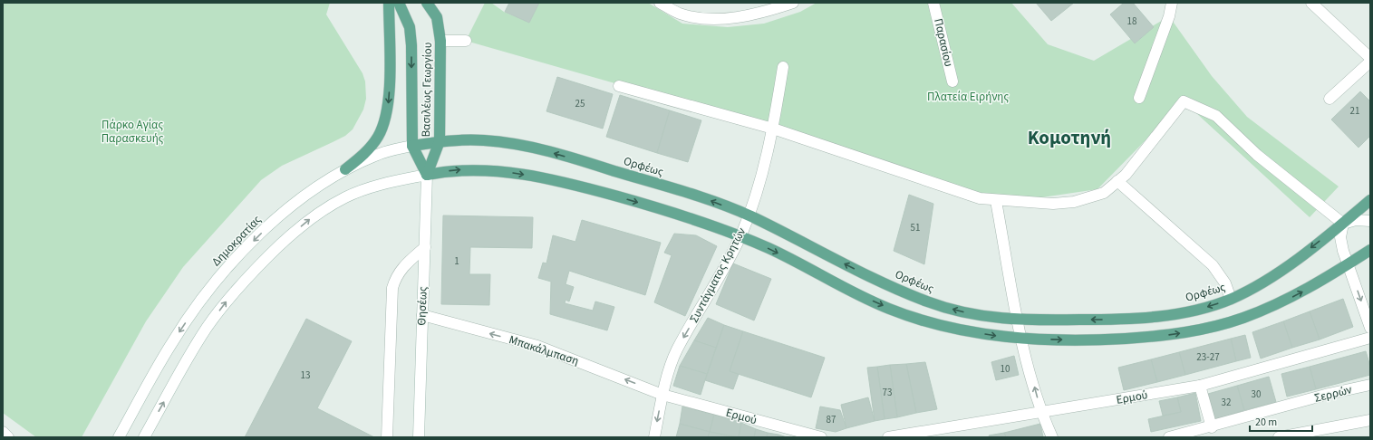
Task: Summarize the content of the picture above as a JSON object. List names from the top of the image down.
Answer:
{
  "streets": {
    "main road": ["Βασιλέως Γεωργίου", "Ορφέως", "Δημοκρατίας"],
    "street": [
      "Παρασίου",
      "Συντάγματος Κρητών",
      "Θησέως",
      "Μπακάλμπαση",
      "Σερρών",
      "Ερμού"
    ]
  },
  "crossings": [
    ["Βασιλέως Γεωργίου", "Ορφέως"],
    ["Βασιλέως Γεωργίου", "Δημοκρατίας"],
    ["Βασιλέως Γεωργίου", "Θησέως"],
    ["Ορφέως", "Δημοκρατίας"],
    ["Ορφέως", "Συντάγματος Κρητών"],
    ["Συντάγματος Κρητών", "Μπακάλμπαση"],
    ["Συντάγματος Κρητών", "Ερμού"],
    ["Θησέως", "Μπακάλμπαση"],
    ["Μπακάλμπαση", "Ερμού"]
  ],
  "one_way": ["Συντάγματος Κρητών", "Μπακάλμπαση"],
  "districts": ["Κομοτηνή"],
  "parks": ["Πλατεία Ειρήνης", "Πάρκο Αγίας Παρασκευής"],
  "house_numbers": [
    "18",
    "25",
    "21",
    "51",
    "1",
    "23-27",
    "10",
    "13",
    "73",
    "30",
    "32",
    "87"
  ],
  "scale_bar": "20 m"
}
